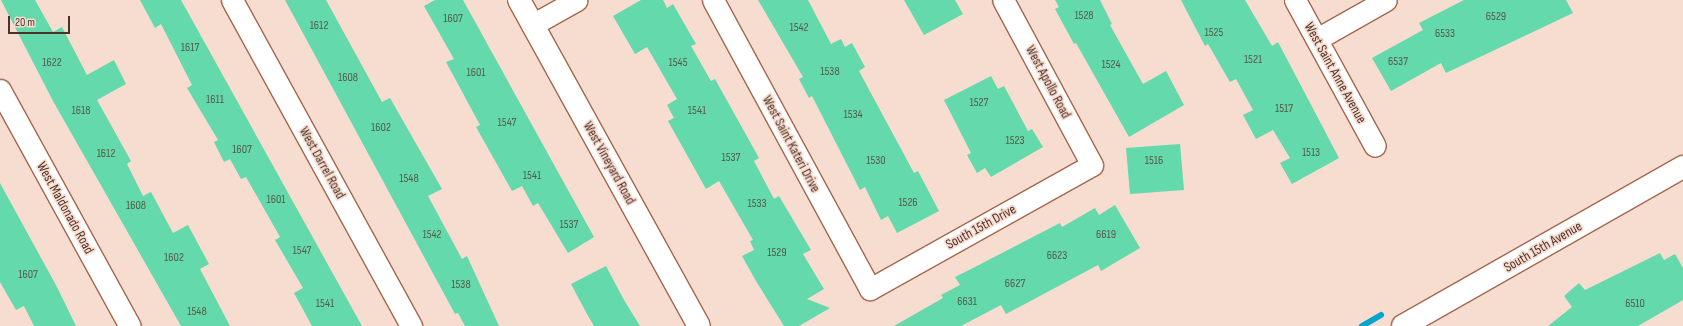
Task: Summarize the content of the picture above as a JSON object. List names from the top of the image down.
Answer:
{
  "streets": {
    "street": [
      "West Saint Anne Avenue",
      "West Apollo Road",
      "West Saint Kateri Drive",
      "West Darrel Road",
      "West Vineyard Road",
      "West Maldonado Road",
      "South 15th Drive",
      "South 15th Avenue"
    ]
  },
  "crossings": [
    ["West Apollo Road", "South 15th Drive"],
    ["West Saint Kateri Drive", "South 15th Drive"]
  ],
  "house_numbers": [
    "1528",
    "6529",
    "1607",
    "1612",
    "1542",
    "1525",
    "6533",
    "1617",
    "1521",
    "6537",
    "1622",
    "1545",
    "1524",
    "1538",
    "1601",
    "1608",
    "1611",
    "1527",
    "1517",
    "1618",
    "1541",
    "1534",
    "1547",
    "1602",
    "1523",
    "1607",
    "1513",
    "1612",
    "1537",
    "1530",
    "1516",
    "1541",
    "1548",
    "1601",
    "1526",
    "1533",
    "1608",
    "1537",
    "1542",
    "6619",
    "1547",
    "1529",
    "6623",
    "1602",
    "1607",
    "6627",
    "1538",
    "6631",
    "1541",
    "6510",
    "1548"
  ],
  "scale_bar": "20 m"
}
